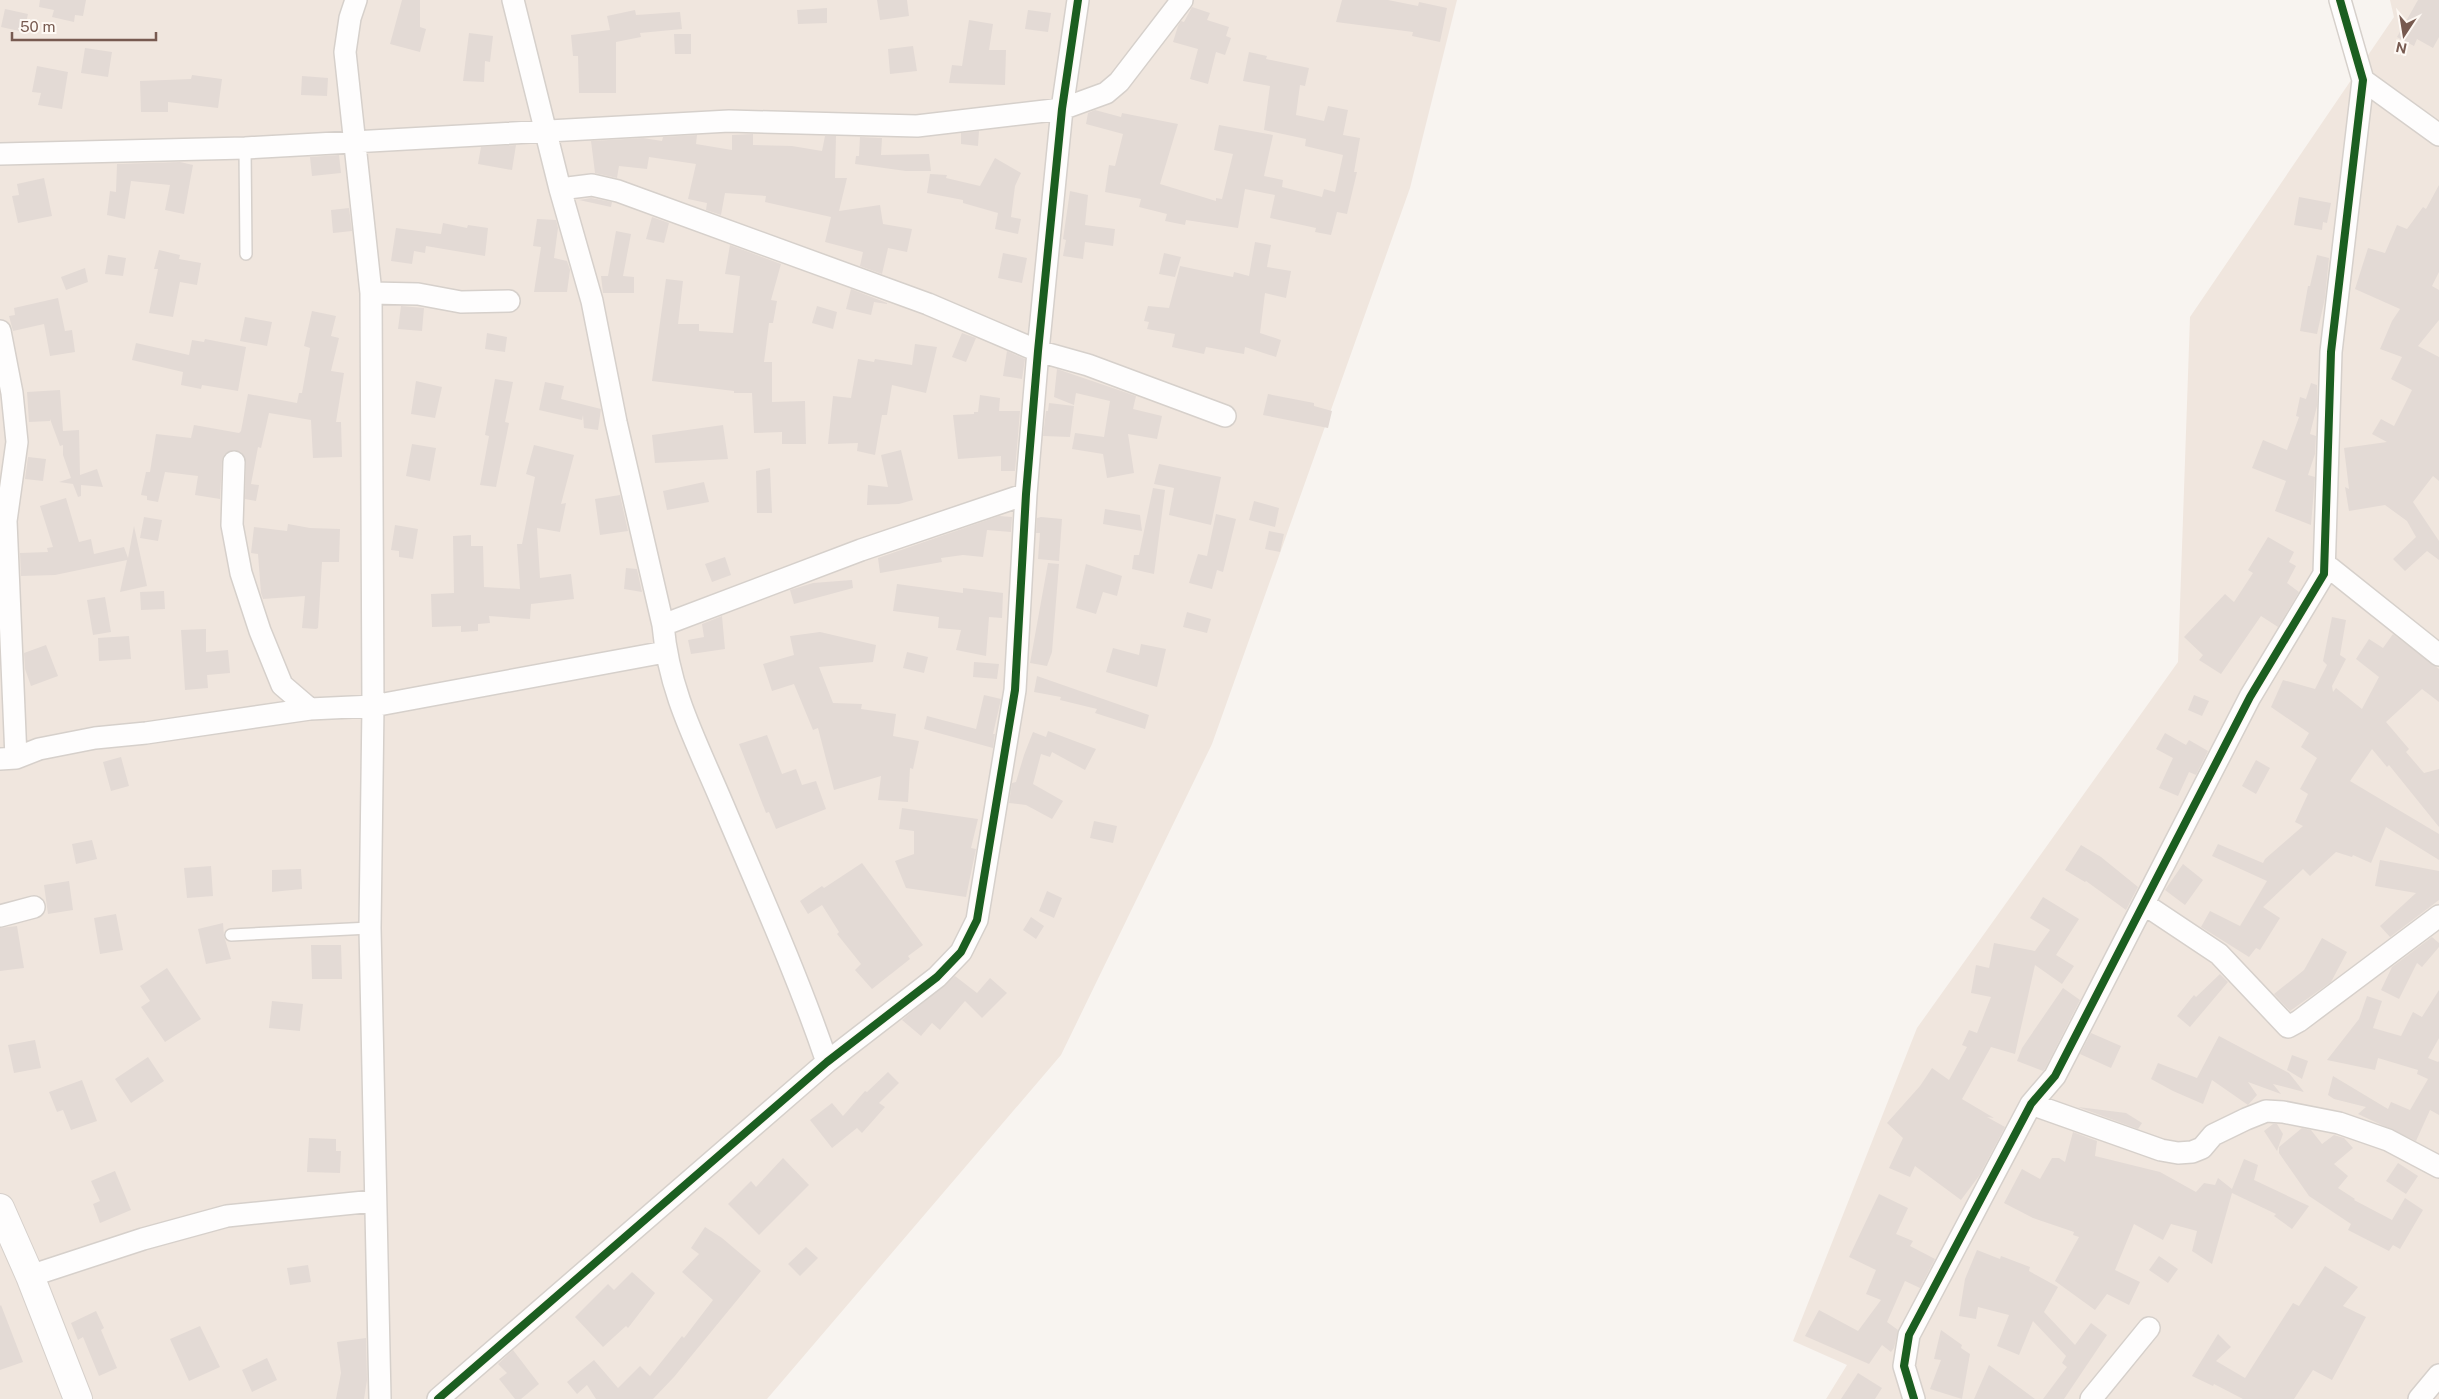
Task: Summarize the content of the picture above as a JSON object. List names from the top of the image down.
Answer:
{
  "scale_bar": "50 m",
  "north": "bottom"
}
